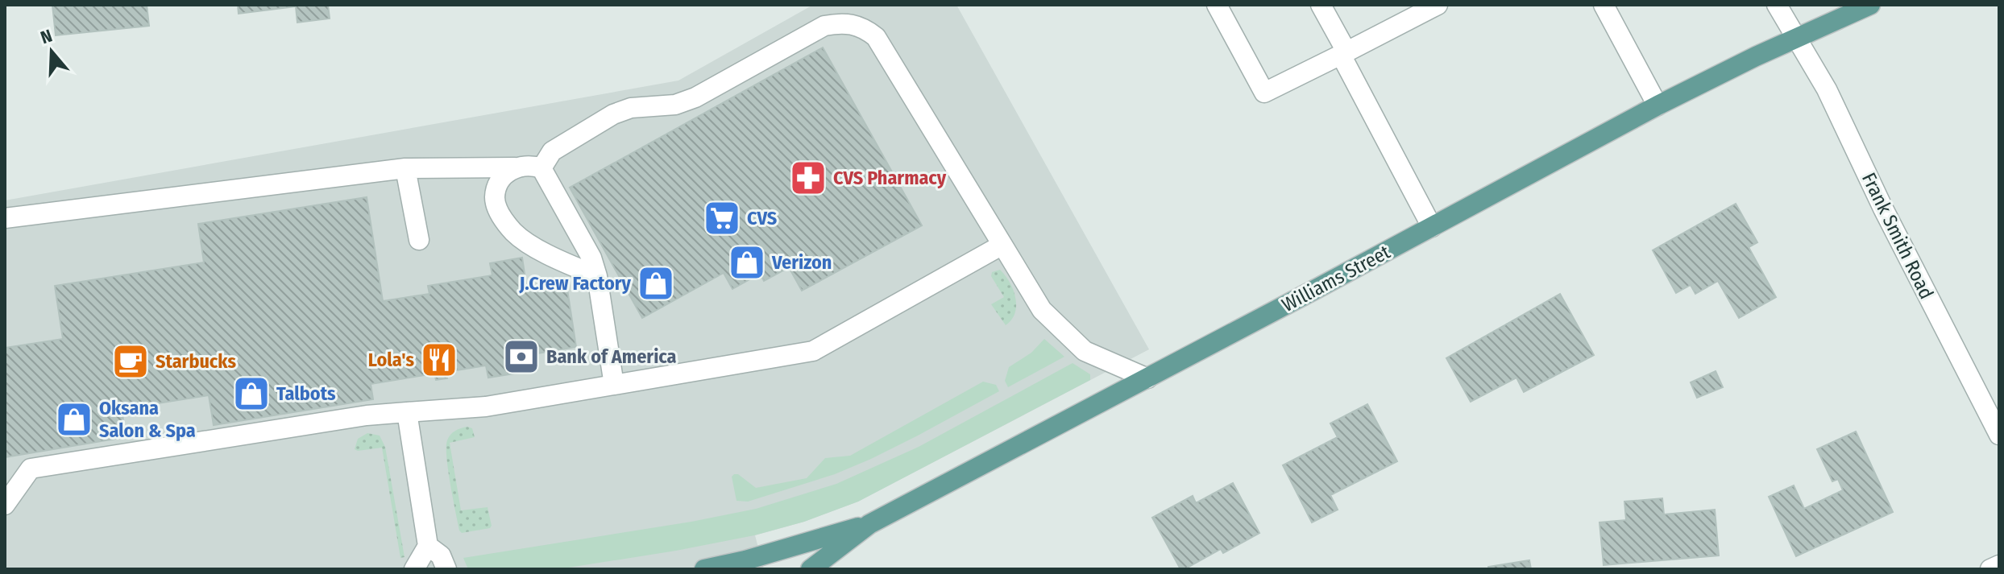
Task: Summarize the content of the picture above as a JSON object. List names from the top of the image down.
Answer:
{
  "streets": {
    "main road": ["Williams Street"],
    "street": ["Frank Smith Road"]
  },
  "crossings": [
    ["Frank Smith Road", "Williams Street"]
  ],
  "places": {
    "pharmacy": ["CVS Pharmacy"],
    "supermarket": ["CVS"],
    "shop": [
      "Verizon",
      "J.Crew Factory",
      "Talbots",
      "Oksana Salon & Spa"
    ],
    "bank": ["Bank of America"],
    "restaurant": ["Lola's"],
    "cafe": ["Starbucks"]
  },
  "north": "top"
}
